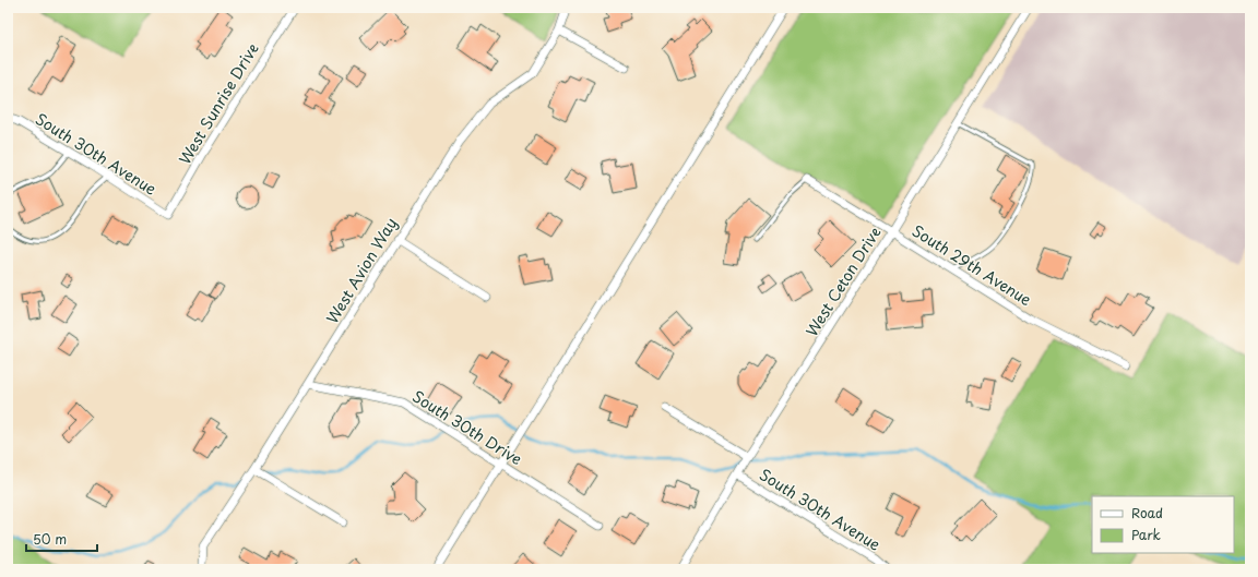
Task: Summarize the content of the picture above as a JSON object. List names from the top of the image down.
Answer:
{
  "streets": {
    "street": [
      "West Sunrise Drive",
      "South 30th Avenue",
      "South 29th Avenue",
      "West Avion Way",
      "West Ceton Drive",
      "South 30th Drive"
    ]
  },
  "crossings": [
    ["West Sunrise Drive", "South 30th Avenue"],
    ["South 30th Avenue", "West Ceton Drive"],
    ["South 29th Avenue", "West Ceton Drive"],
    ["West Avion Way", "South 30th Drive"]
  ],
  "legend": ["Road", "Park"],
  "scale_bar": "50 m"
}
